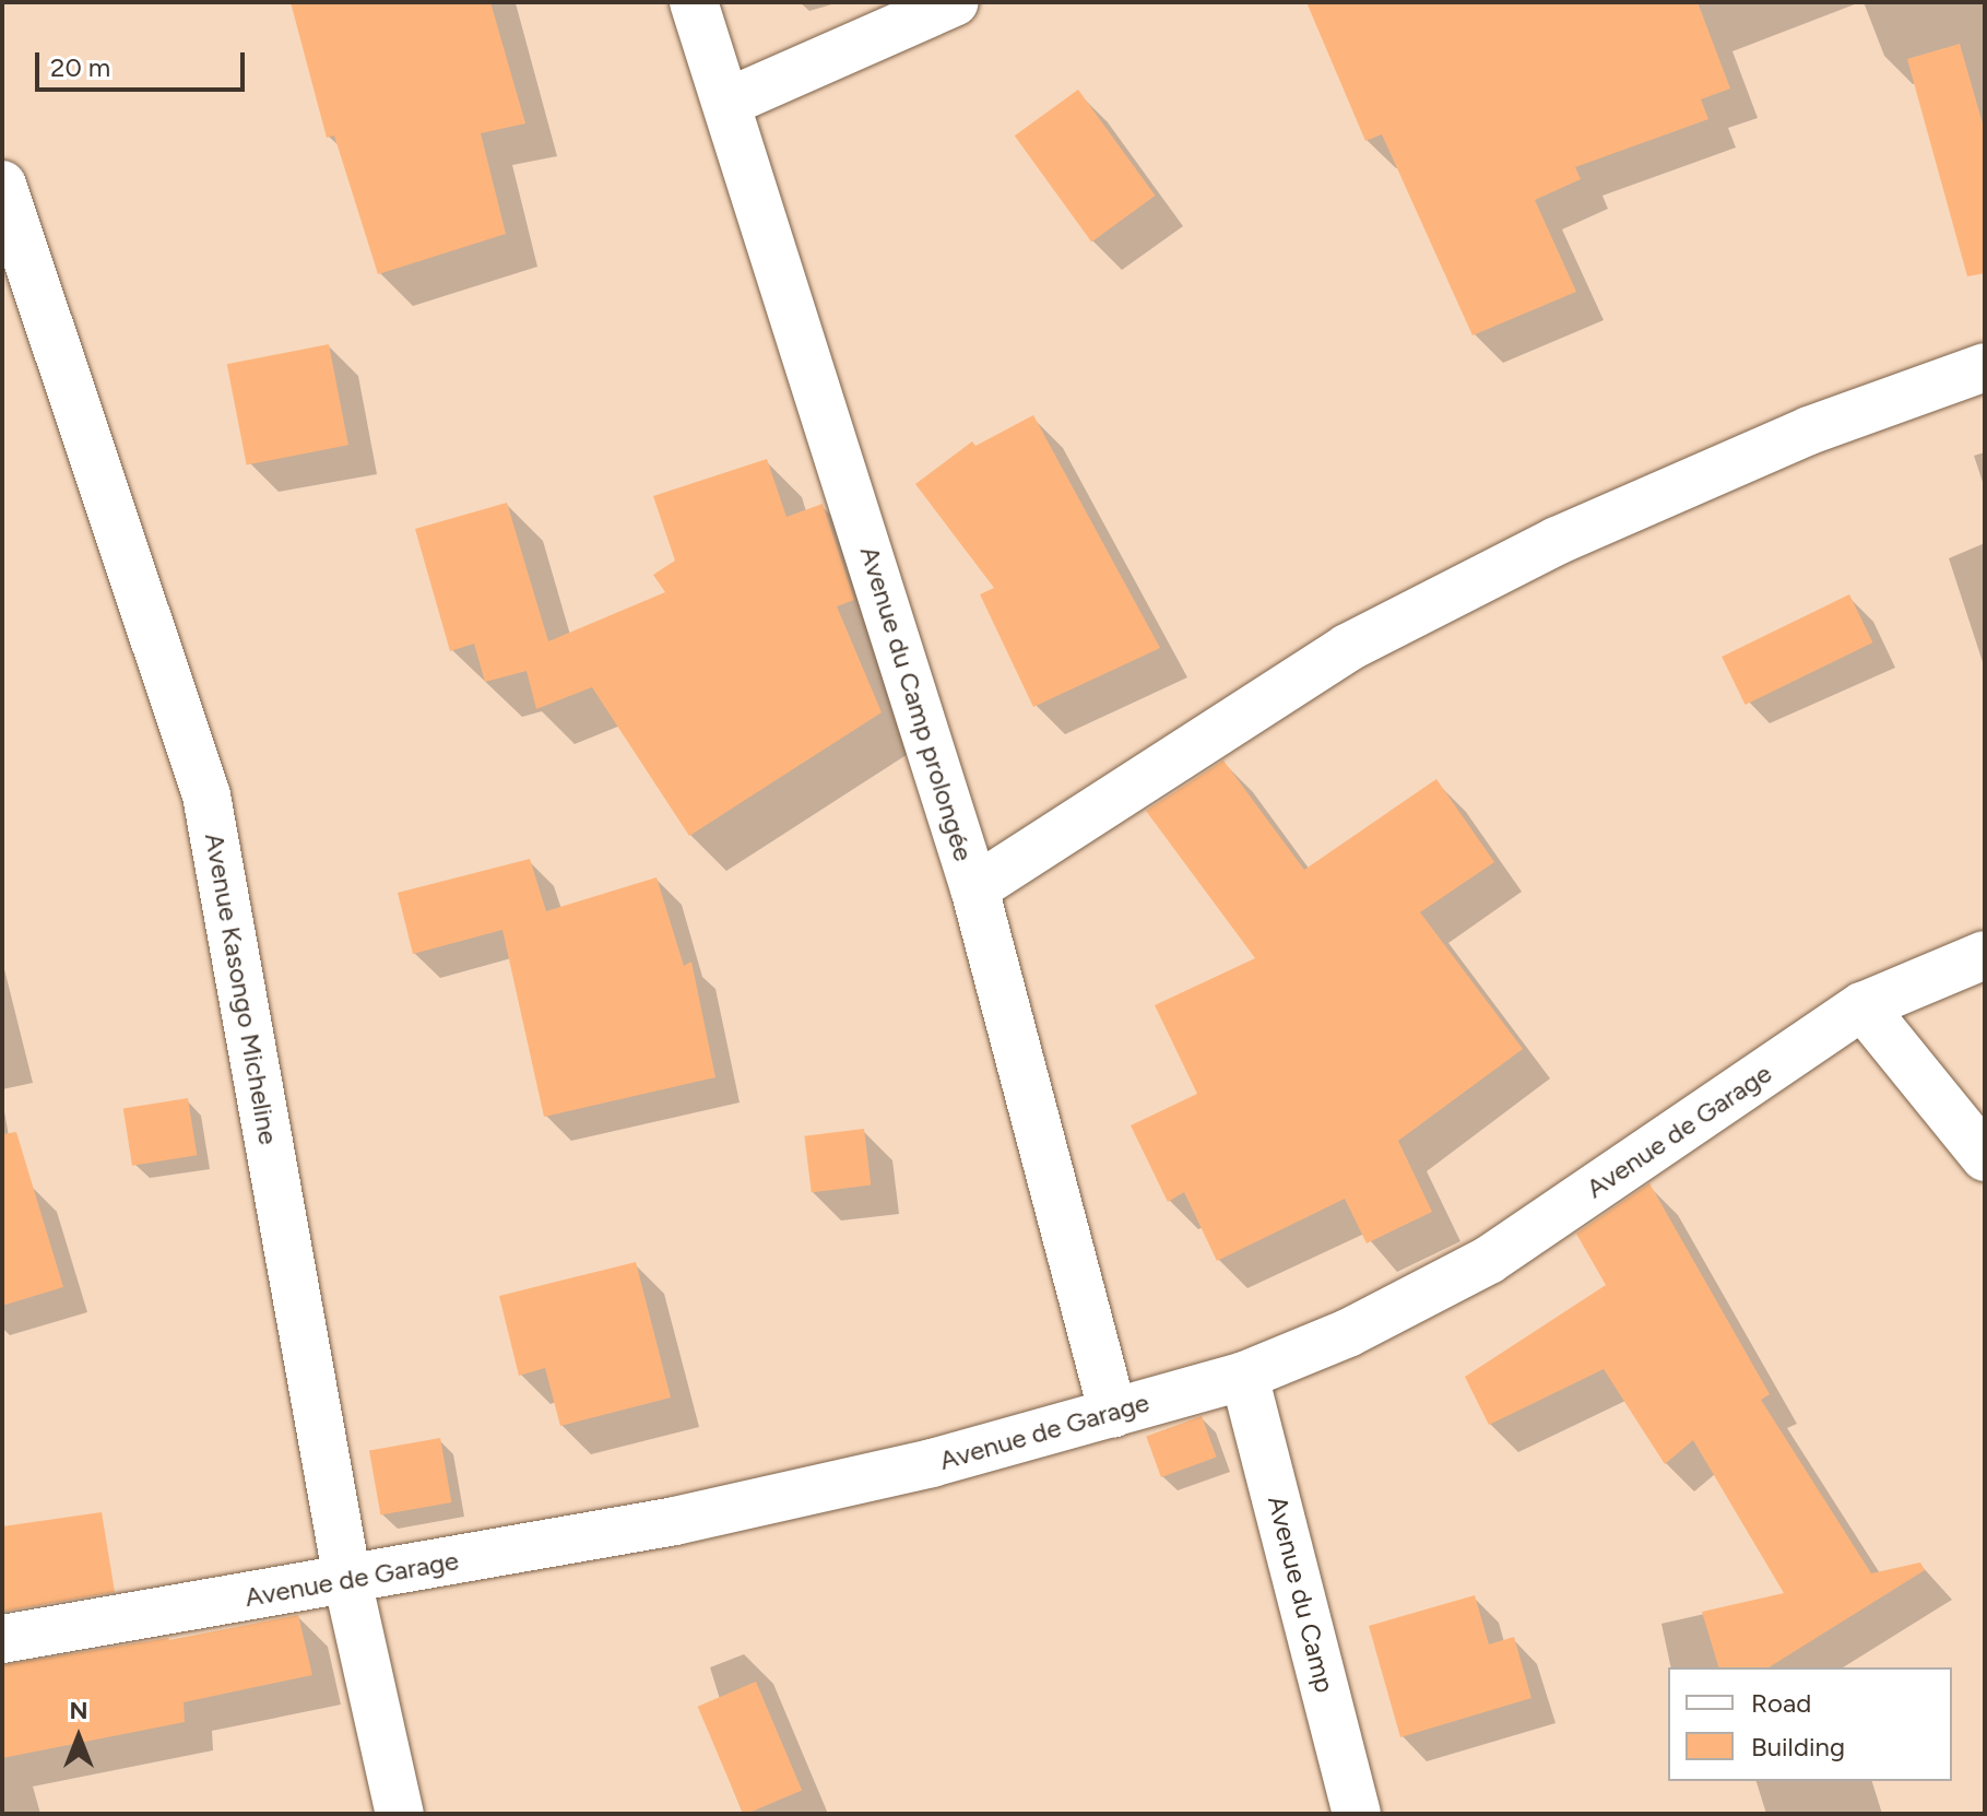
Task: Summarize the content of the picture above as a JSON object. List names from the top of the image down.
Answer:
{
  "streets": {
    "street": [
      "Avenue du Camp prolongée",
      "Avenue Kasongo Micheline",
      "Avenue de Garage",
      "Avenue du Camp"
    ]
  },
  "crossings": [
    ["Avenue du Camp prolongée", "Avenue de Garage"],
    ["Avenue Kasongo Micheline", "Avenue de Garage"],
    ["Avenue de Garage", "Avenue du Camp"]
  ],
  "legend": ["Road", "Building"],
  "scale_bar": "20 m",
  "north": "top"
}
